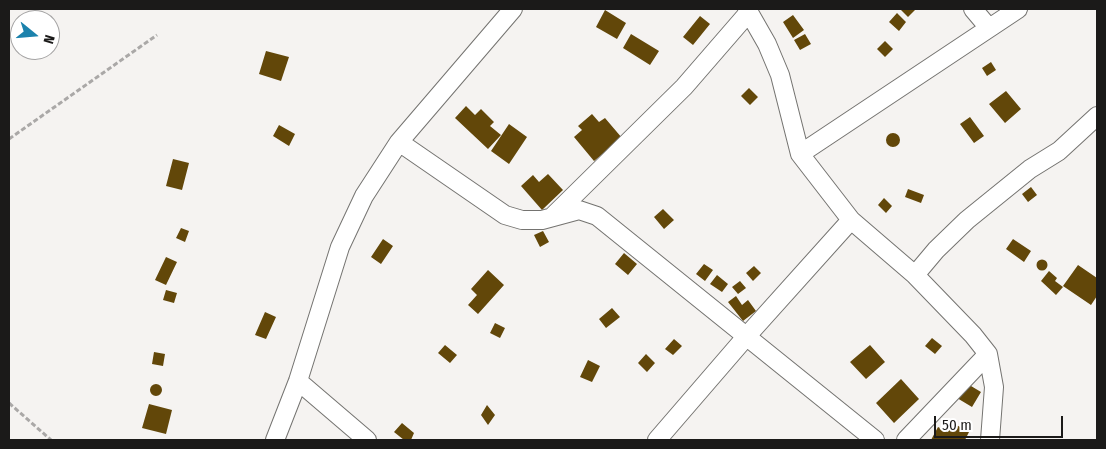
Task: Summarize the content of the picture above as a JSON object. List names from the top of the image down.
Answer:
{
  "scale_bar": "50 m",
  "north": "right"
}
